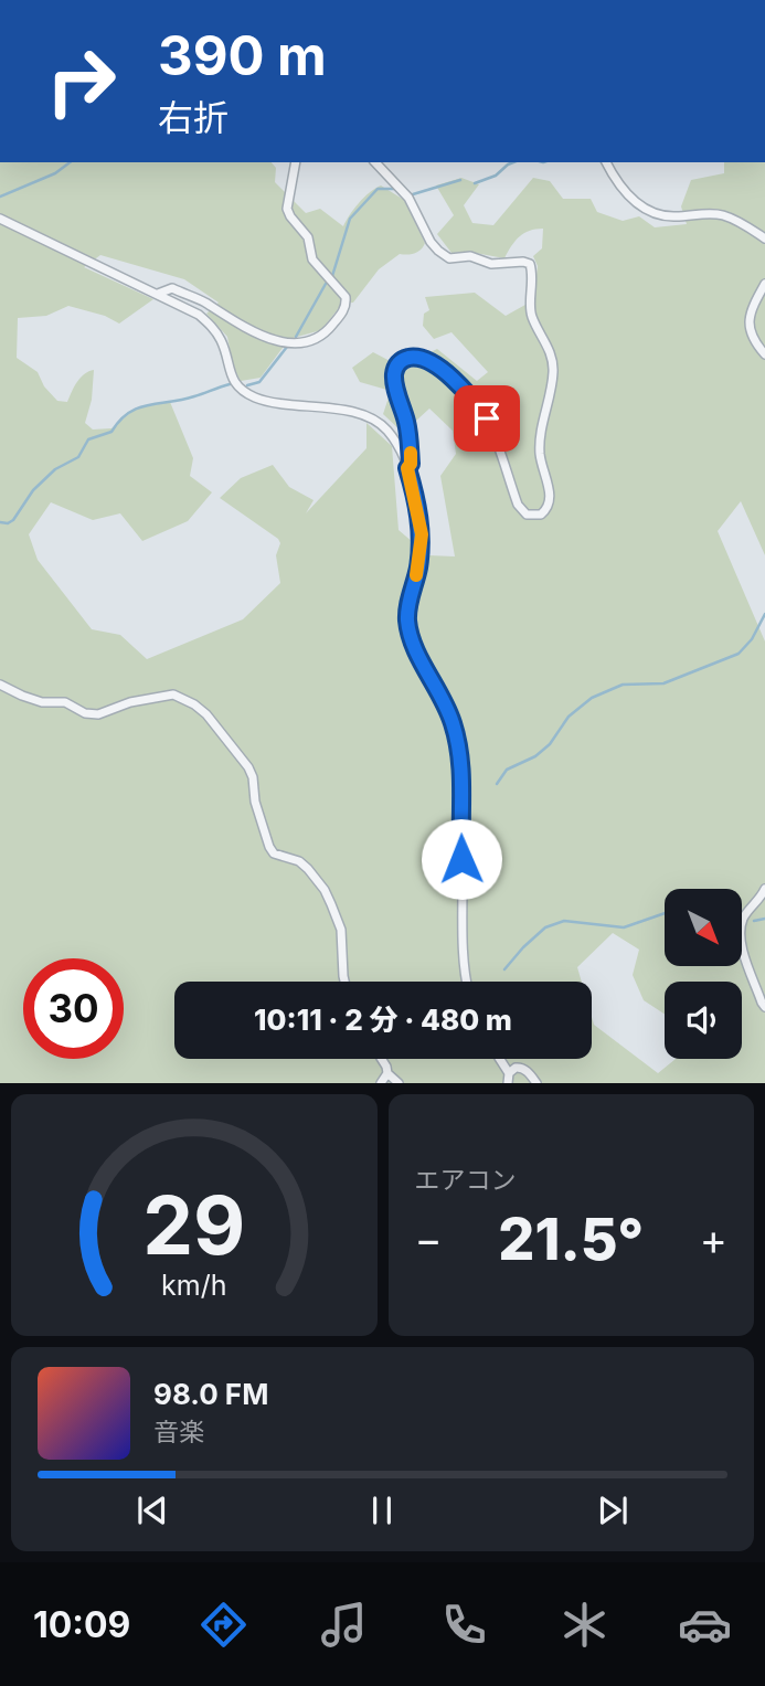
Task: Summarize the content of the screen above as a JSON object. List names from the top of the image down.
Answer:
{
  "north": "bottom right",
  "page": {
    "turn": ["390 m", "右折"],
    "limit": "30",
    "trip": "10:11 · 2 分 · 480 m",
    "tile": "エアコン",
    "heat": ["−", "21.5°", "+"],
    "song": ["98.0 FM", "音楽"],
    "tabs": "10:09",
    "gauge": ["29", "km/h"]
  }
}
